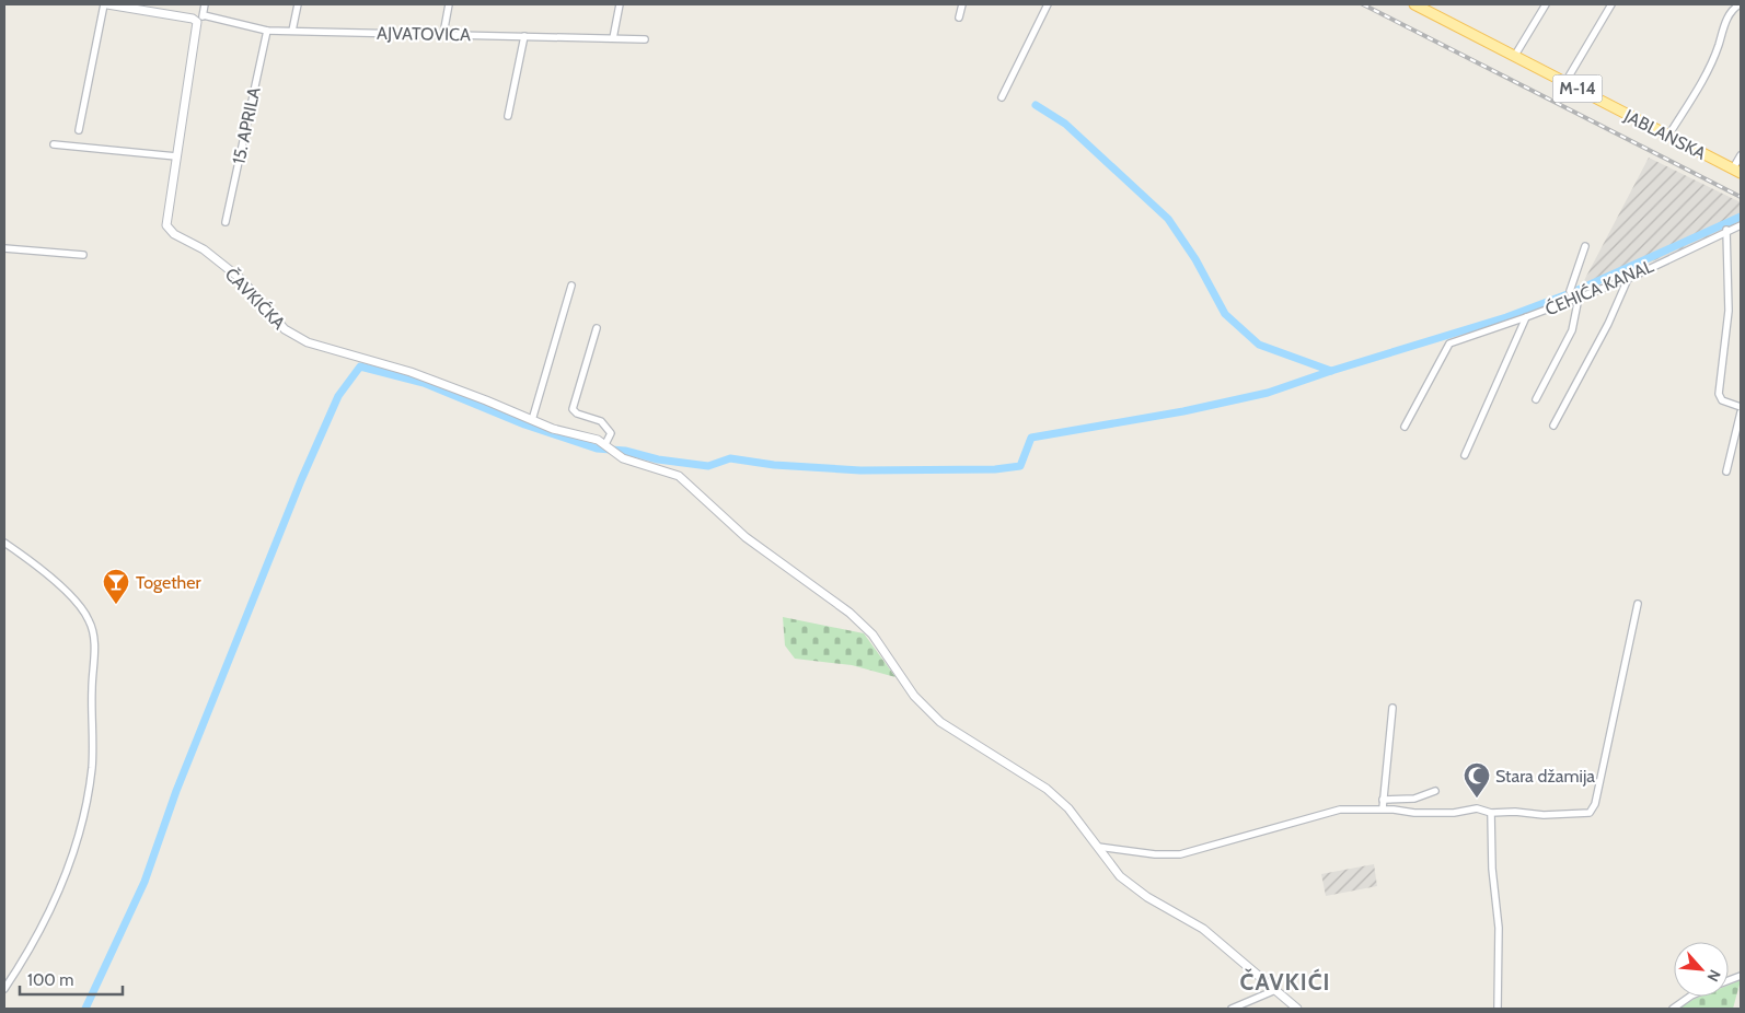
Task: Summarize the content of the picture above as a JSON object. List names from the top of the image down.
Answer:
{
  "streets": {
    "main road": ["M-14", "JABLANSKA"],
    "street": [
      "AJVATOVICA",
      "15. APRILA",
      "ĆEHIĆA KANAL",
      "ČAVKIĆKA"
    ]
  },
  "crossings": [
    ["AJVATOVICA", "15. APRILA"]
  ],
  "districts": ["ČAVKIĆI"],
  "places": {
    "bar": ["Together"],
    "mosque": ["Stara džamija"]
  },
  "scale_bar": "100 m",
  "north": "bottom right"
}
